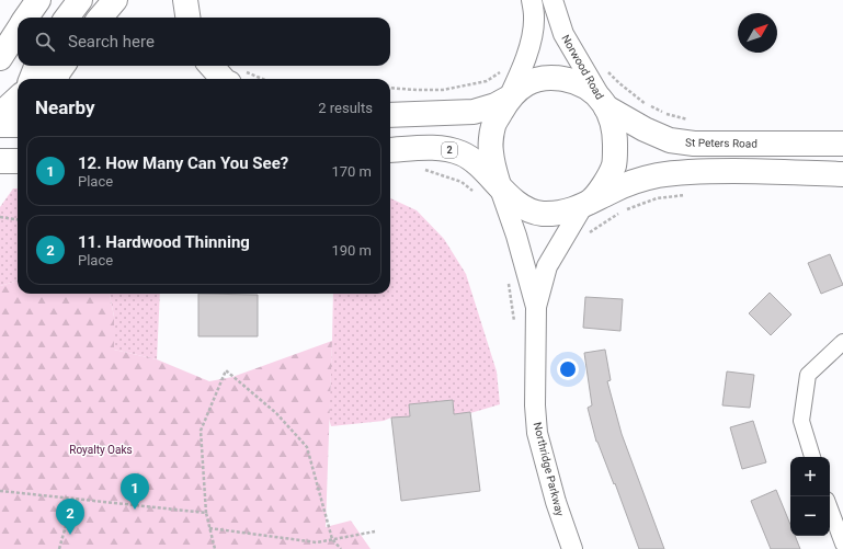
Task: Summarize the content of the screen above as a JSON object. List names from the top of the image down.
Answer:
{
  "streets": {
    "main road": ["St Peters Road", "2"],
    "street": ["Norwood Road", "Northridge Parkway"]
  },
  "crossings": [
    ["Norwood Road", "St Peters Road"],
    ["Norwood Road", "2"],
    ["Norwood Road", "Northridge Parkway"],
    ["St Peters Road", "2"],
    ["St Peters Road", "Northridge Parkway"],
    ["2", "Northridge Parkway"]
  ],
  "parks": ["Royalty Oaks"],
  "north": "top right",
  "page": {
    "search": "Search here",
    "heading": ["Nearby", "2 results"],
    "list": [
      {
        "mark": "1",
        "name": "12. How Many Can You See?",
        "note": "Place",
        "value": "170 m"
      },
      {
        "mark": "2",
        "name": "11. Hardwood Thinning",
        "note": "Place",
        "value": "190 m"
      }
    ],
    "map_buttons": ["+", "−"],
    "pins": ["1", "2"]
  }
}
